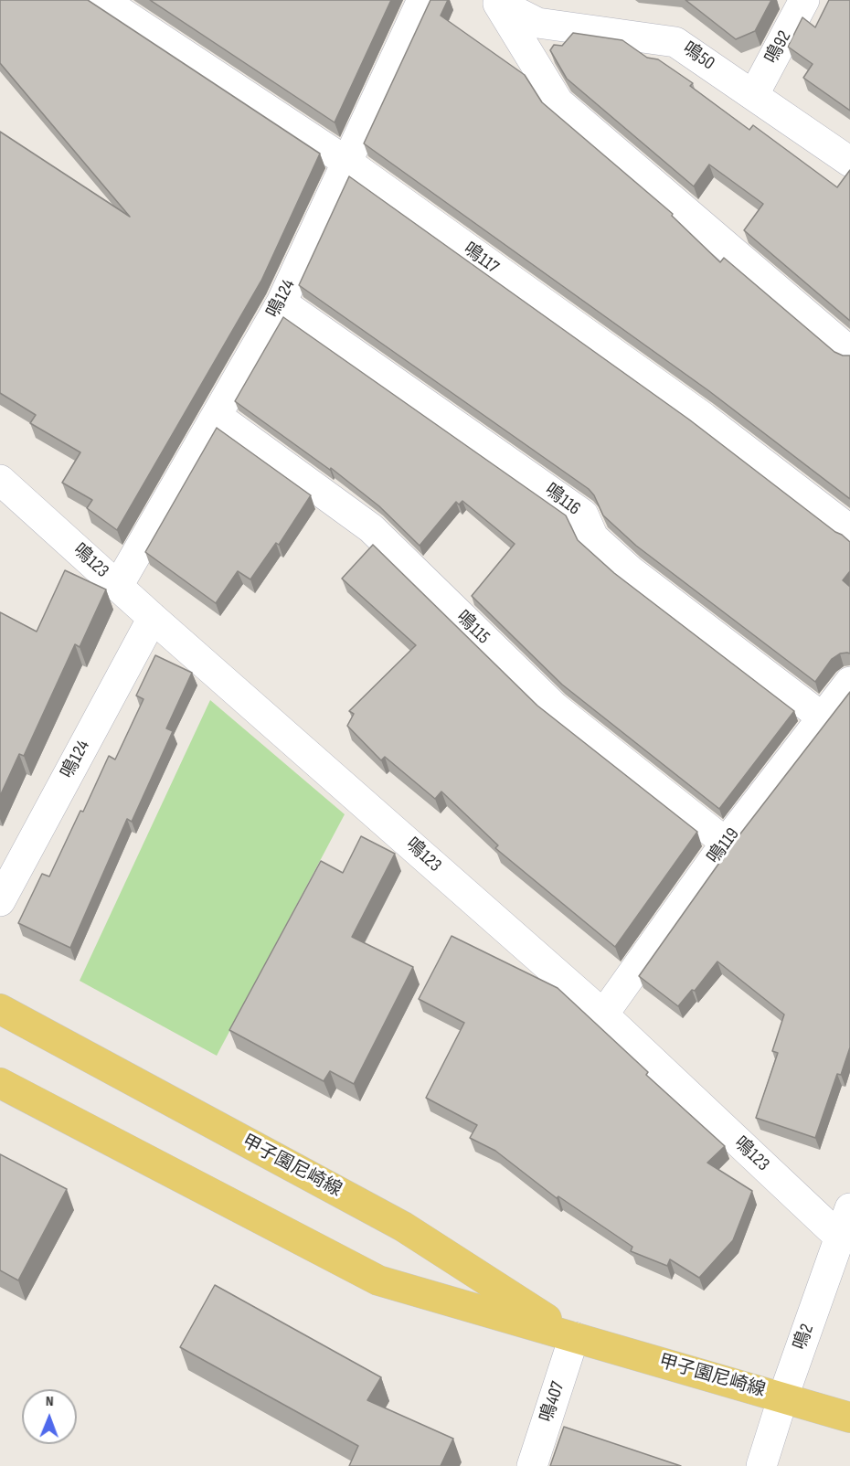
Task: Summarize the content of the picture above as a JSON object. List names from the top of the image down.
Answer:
{
  "streets": {
    "main road": ["甲子園尼崎線"],
    "street": [
      "鳴92",
      "鳴50",
      "鳴117",
      "鳴124",
      "鳴116",
      "鳴123",
      "鳴115",
      "鳴119",
      "鳴2",
      "鳴407"
    ]
  },
  "crossings": [
    ["鳴92", "鳴50"],
    ["鳴117", "鳴124"],
    ["鳴124", "鳴116"],
    ["鳴124", "鳴123"],
    ["鳴124", "鳴115"],
    ["鳴116", "鳴119"],
    ["鳴123", "鳴119"],
    ["鳴123", "鳴2"],
    ["鳴115", "鳴119"],
    ["甲子園尼崎線", "鳴2"],
    ["甲子園尼崎線", "鳴407"]
  ],
  "north": "top"
}
